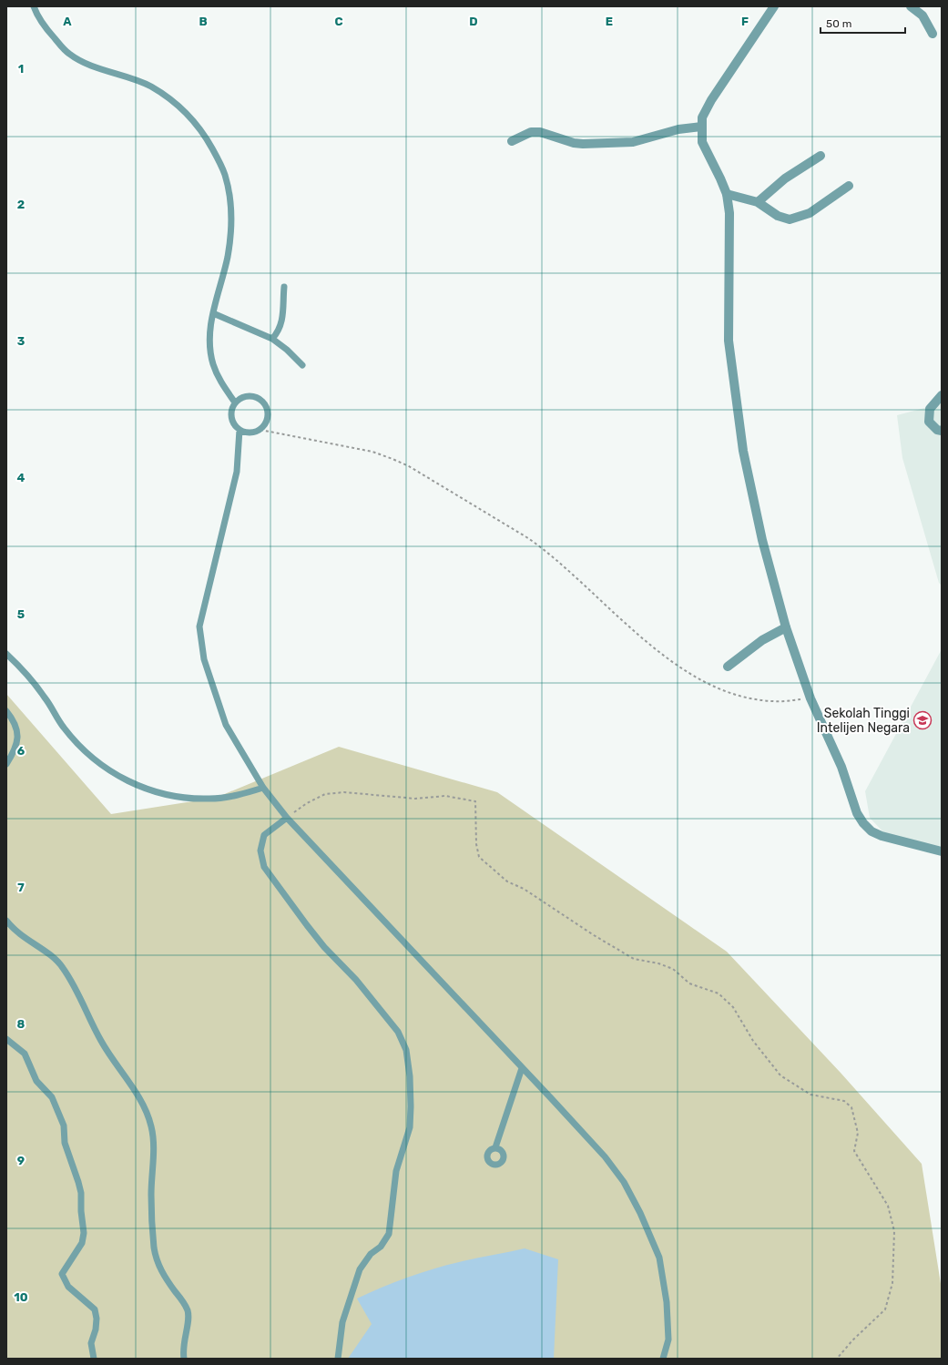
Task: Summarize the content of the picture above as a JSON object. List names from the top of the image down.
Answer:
{
  "places": {
    "school or university": ["Sekolah Tinggi Intelijen Negara"]
  },
  "scale_bar": "50 m",
  "grid": {
    "columns": [
      "A",
      "B",
      "C",
      "D",
      "E",
      "F"
    ],
    "rows": [
      "1",
      "2",
      "3",
      "4",
      "5",
      "6",
      "7",
      "8",
      "9",
      "10"
    ]
  }
}
